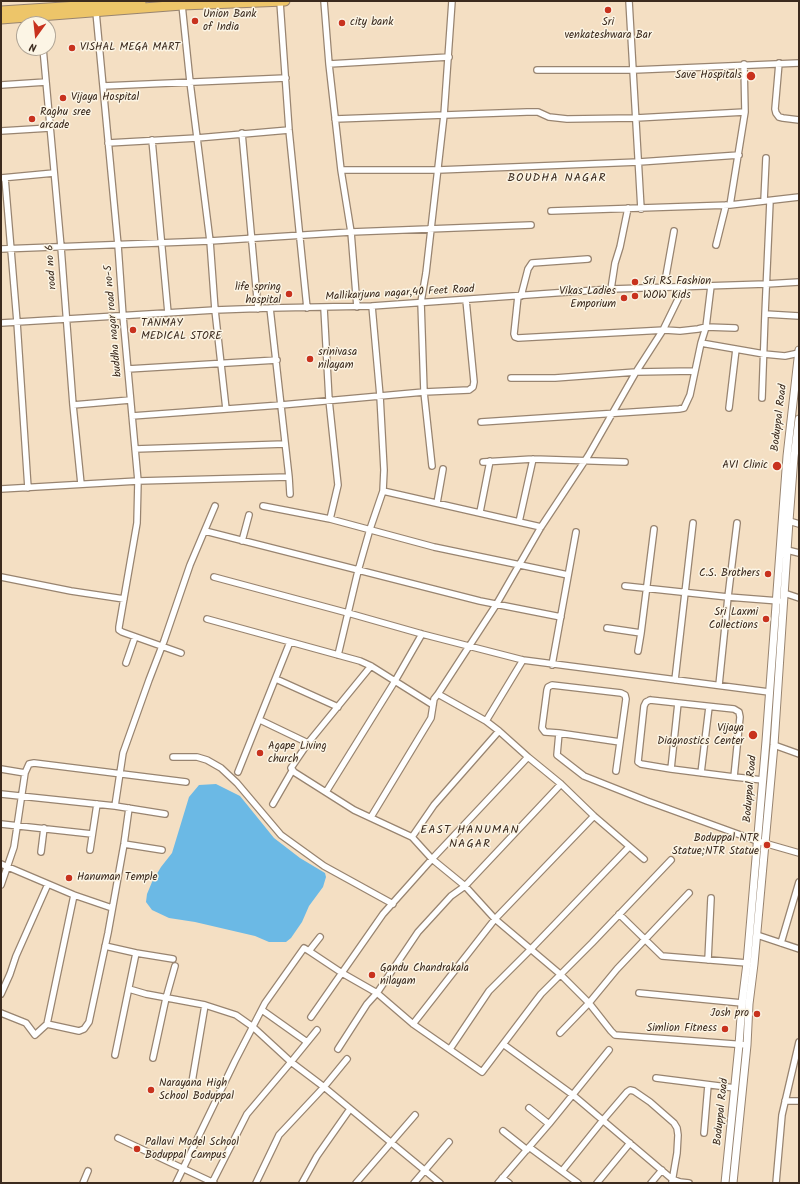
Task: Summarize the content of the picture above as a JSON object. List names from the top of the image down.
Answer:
{
  "streets": {
    "street": [
      "road no 6",
      "Mallikarjuna nagar,40 Feet Road",
      "buddha nagar road no-5",
      "Boduppal Road"
    ]
  },
  "crossings": [
    ["road no 6", "Mallikarjuna nagar,40 Feet Road"],
    ["Mallikarjuna nagar,40 Feet Road", "buddha nagar road no-5"]
  ],
  "districts": ["BOUDHA NAGAR", "EAST HANUMAN NAGAR"],
  "places": [
    "Sri venkateshwara Bar",
    "Union Bank of India",
    "city bank",
    "VISHAL MEGA MART",
    "Save Hospitals",
    "Vijaya Hospital",
    "Raghu sree arcade",
    "Sri RS Fashion",
    "life spring hospital",
    "WOW Kids",
    "Vikas Ladies Emporium",
    "TANMAY MEDICAL STORE",
    "srinivasa nilayam",
    "AVI Clinic",
    "C.S. Brothers",
    "Sri Laxmi Collections",
    "Vijaya Diagnostics Center",
    "Agape Living church",
    "Boduppal NTR Statue;NTR Statue",
    "Hanuman Temple",
    "Gandu Chandrakala nilayam",
    "Josh pro",
    "Simlion Fitness",
    "Narayana High School Boduppal",
    "Pallavi Model School Boduppal Campus"
  ],
  "north": "bottom"
}
